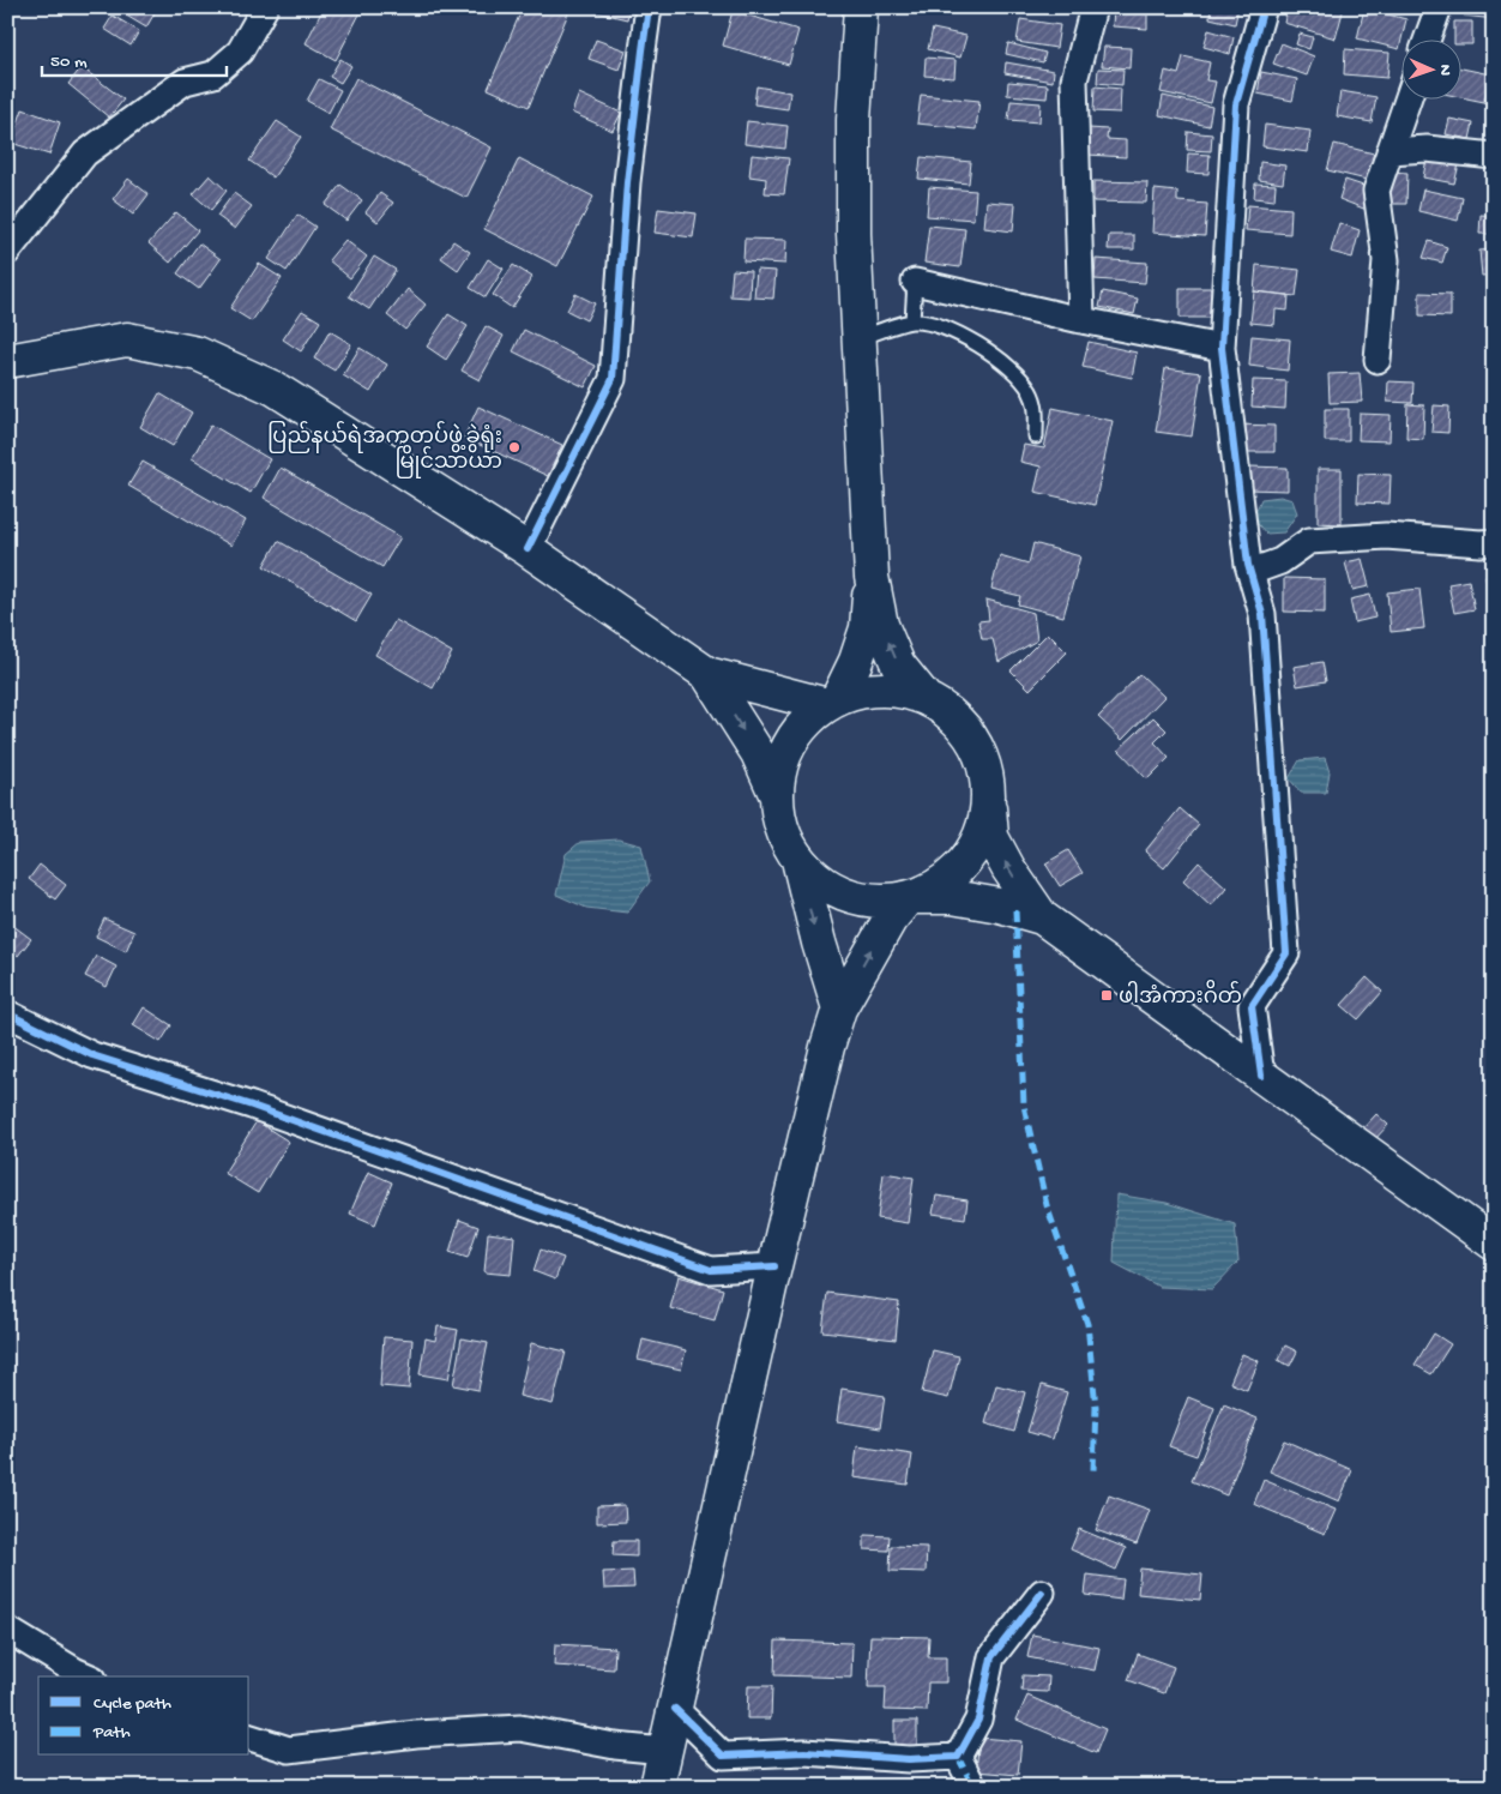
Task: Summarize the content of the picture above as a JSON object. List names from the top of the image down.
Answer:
{
  "places": {
    "other": ["ပြည်နယ်ရဲအကူတပ်ဖွဲ့ခွဲရုံး မြိုင်သာယာ"],
    "transit": ["ဖါအံကားဂိတ်"]
  },
  "legend": ["Cycle path", "Path"],
  "scale_bar": "50 m",
  "north": "right"
}
